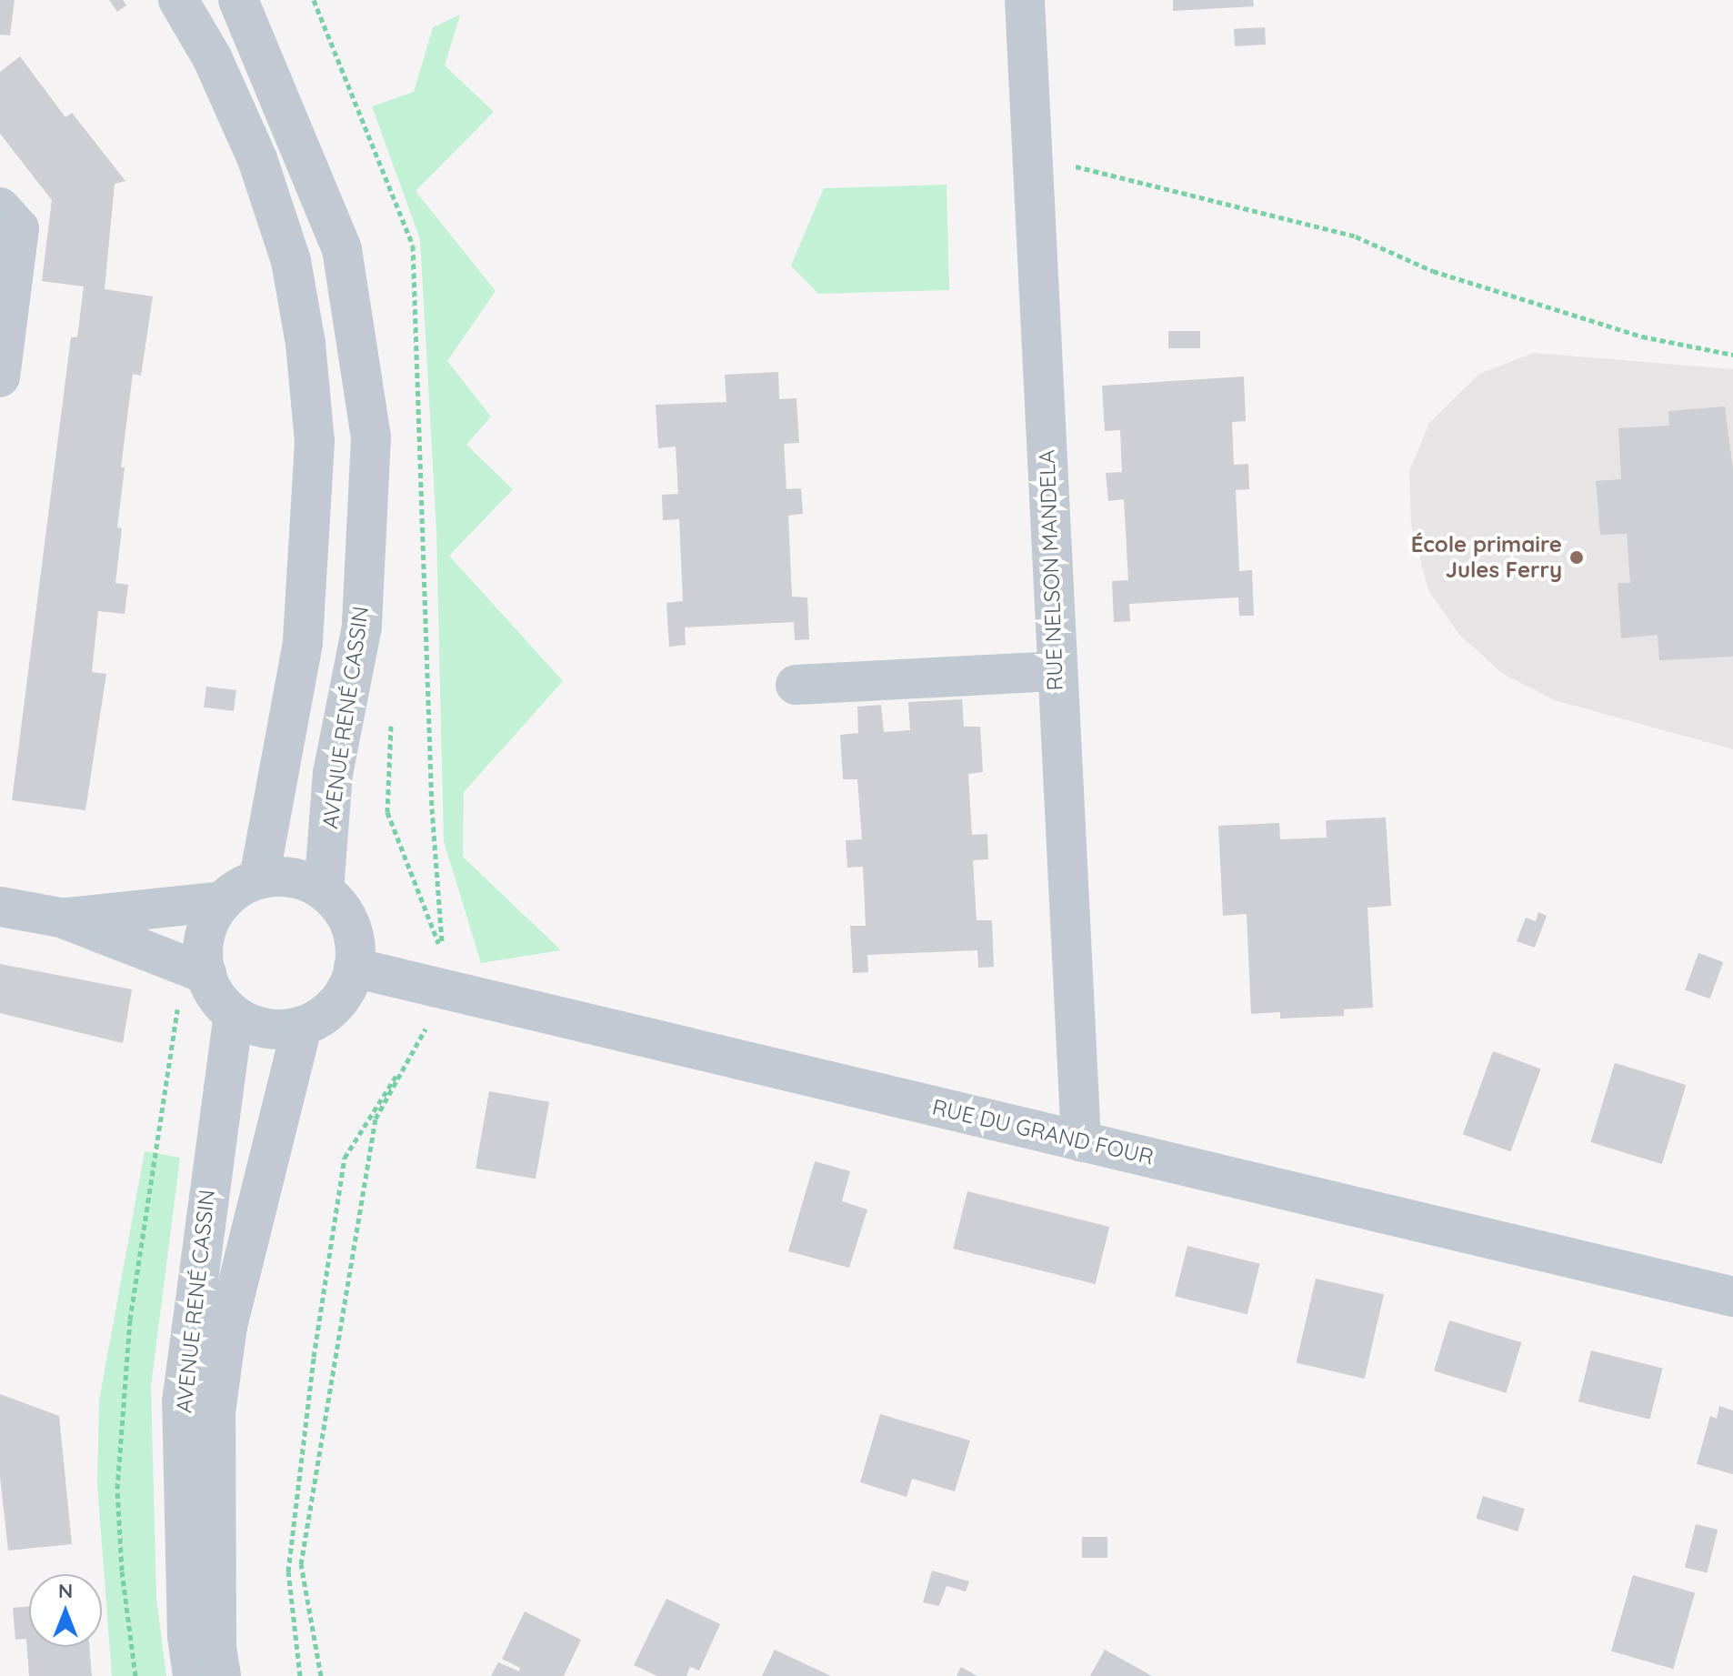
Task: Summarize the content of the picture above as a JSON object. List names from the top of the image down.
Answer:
{
  "streets": {
    "street": ["RUE NELSON MANDELA", "AVENUE RENÉ CASSIN", "RUE DU GRAND FOUR"]
  },
  "crossings": [
    ["RUE NELSON MANDELA", "RUE DU GRAND FOUR"],
    ["AVENUE RENÉ CASSIN", "RUE DU GRAND FOUR"]
  ],
  "places": ["École primaire Jules Ferry"],
  "north": "top"
}
